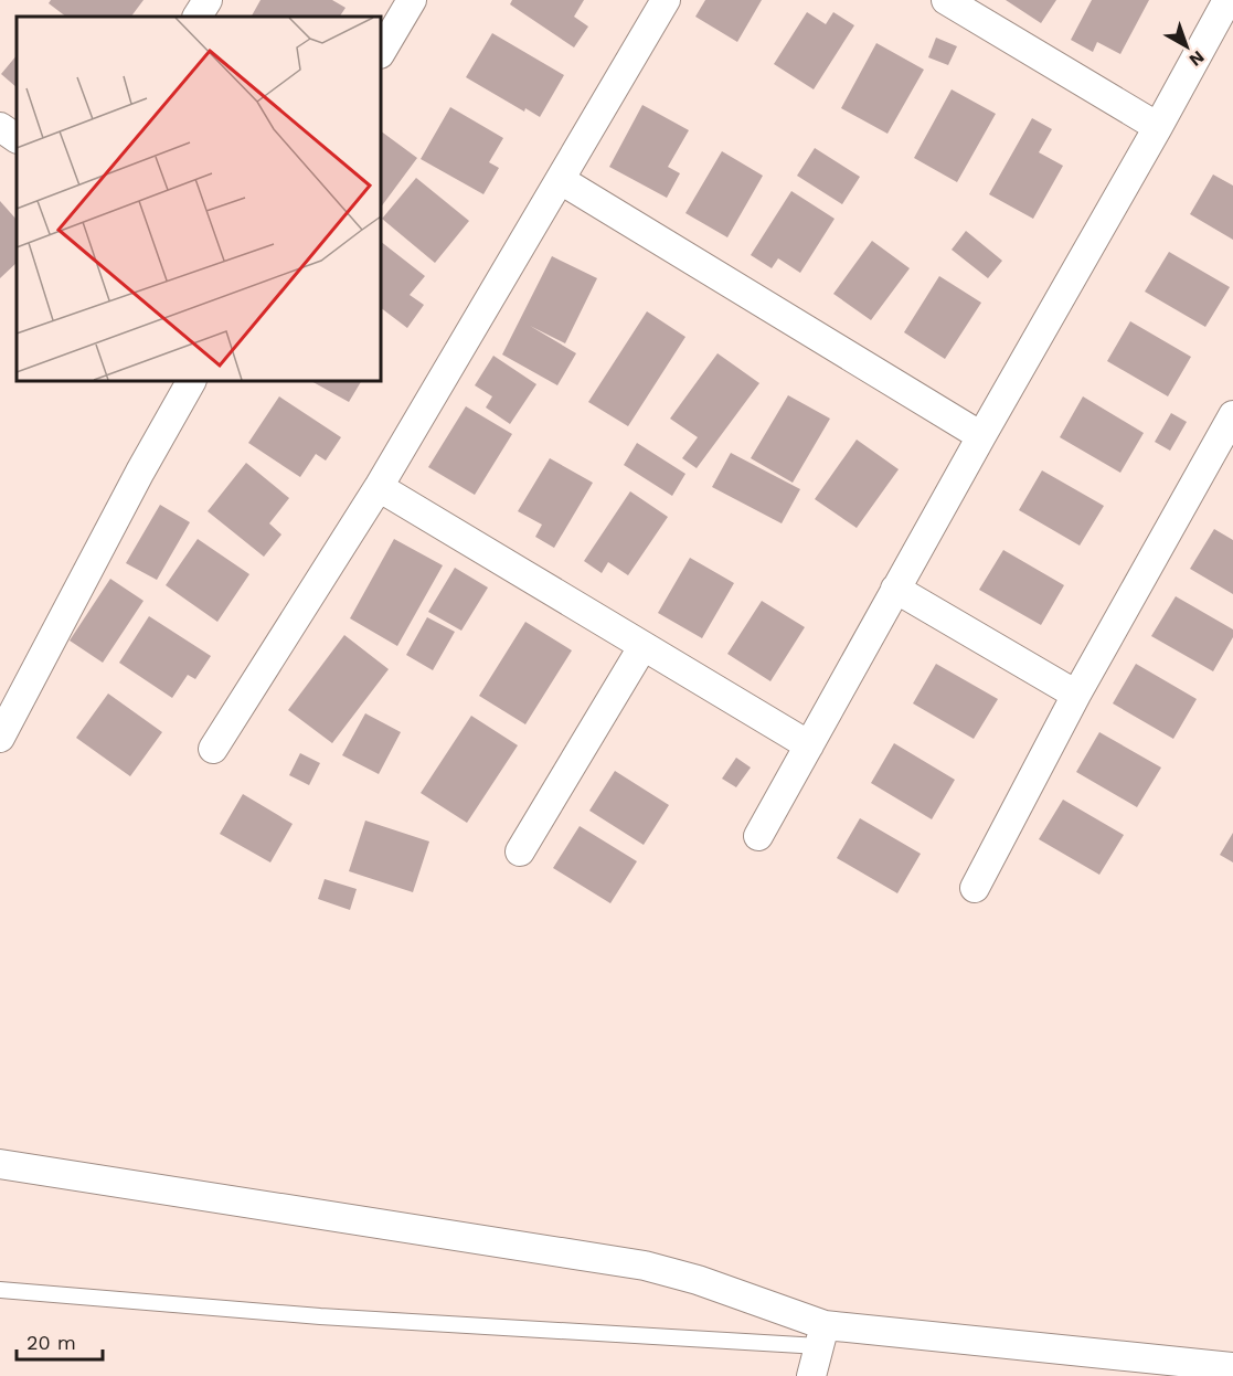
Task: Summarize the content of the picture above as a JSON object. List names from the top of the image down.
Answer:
{
  "scale_bar": "20 m",
  "north": "bottom right"
}
